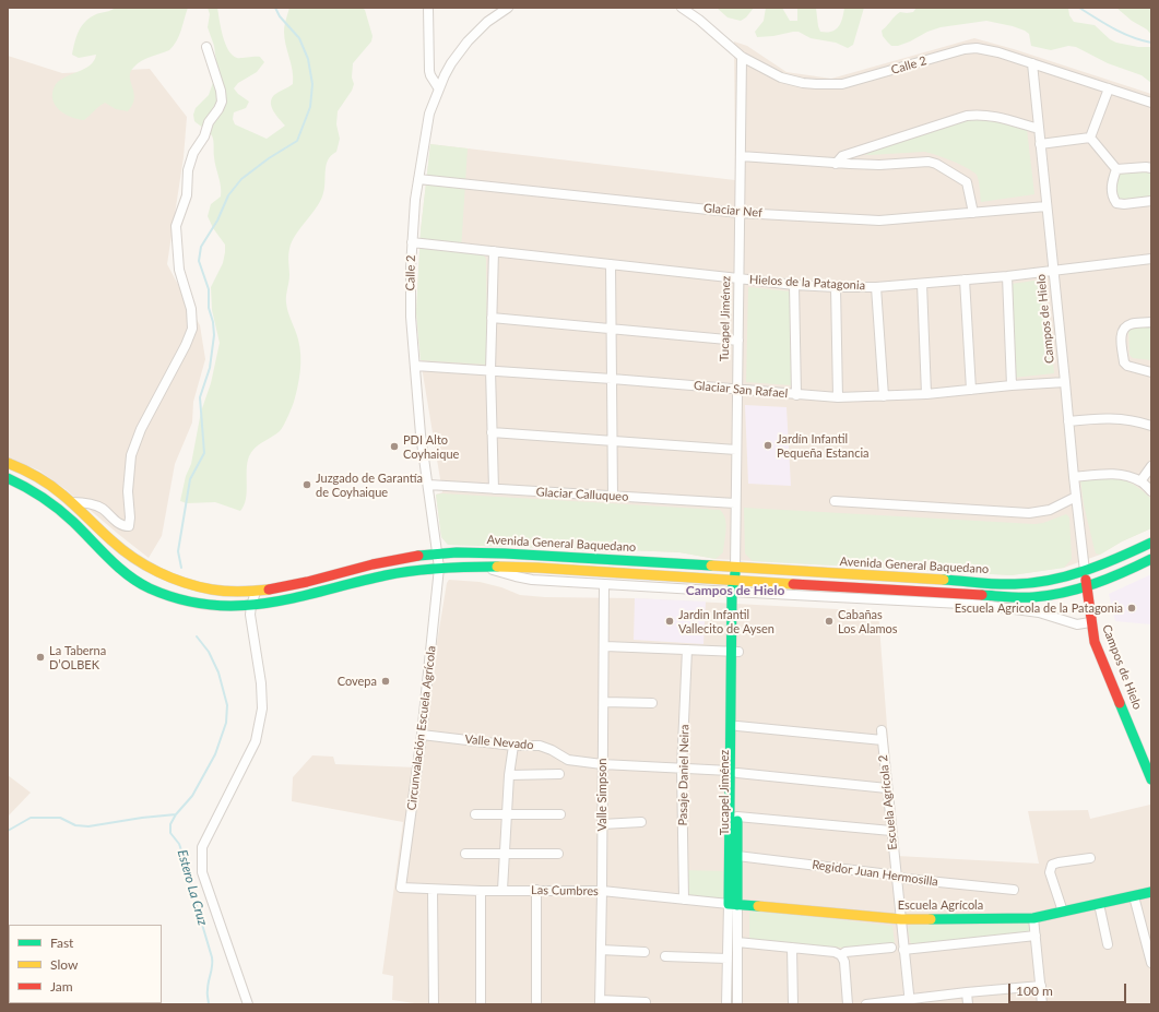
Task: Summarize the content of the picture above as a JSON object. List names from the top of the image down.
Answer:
{
  "streets": {
    "main road": [
      "Tucapel Jiménez",
      "Campos de Hielo",
      "Avenida General Baquedano",
      "Escuela Agrícola"
    ],
    "street": [
      "Calle 2",
      "Glaciar Nef",
      "Hielos de la Patagonia",
      "Glaciar San Rafael",
      "Glaciar Calluqueo",
      "Circunvalación Escuela Agrícola",
      "Valle Nevado",
      "Pasaje Daniel Neira",
      "Valle Simpson",
      "Escuela Agrícola 2",
      "Regidor Juan Hermosilla",
      "Las Cumbres"
    ]
  },
  "crossings": [
    ["Calle 2", "Glaciar Nef"],
    ["Calle 2", "Hielos de la Patagonia"],
    ["Calle 2", "Tucapel Jiménez"],
    ["Calle 2", "Campos de Hielo"],
    ["Calle 2", "Glaciar San Rafael"],
    ["Calle 2", "Glaciar Calluqueo"],
    ["Calle 2", "Avenida General Baquedano"],
    ["Calle 2", "Circunvalación Escuela Agrícola"],
    ["Glaciar Nef", "Tucapel Jiménez"],
    ["Glaciar Nef", "Campos de Hielo"],
    ["Hielos de la Patagonia", "Tucapel Jiménez"],
    ["Hielos de la Patagonia", "Campos de Hielo"],
    ["Tucapel Jiménez", "Glaciar San Rafael"],
    ["Tucapel Jiménez", "Glaciar Calluqueo"],
    ["Tucapel Jiménez", "Avenida General Baquedano"],
    ["Tucapel Jiménez", "Valle Nevado"],
    ["Tucapel Jiménez", "Regidor Juan Hermosilla"],
    ["Tucapel Jiménez", "Las Cumbres"],
    ["Tucapel Jiménez", "Escuela Agrícola"],
    ["Campos de Hielo", "Glaciar San Rafael"],
    ["Campos de Hielo", "Avenida General Baquedano"],
    ["Circunvalación Escuela Agrícola", "Valle Nevado"],
    ["Circunvalación Escuela Agrícola", "Las Cumbres"],
    ["Valle Nevado", "Pasaje Daniel Neira"],
    ["Valle Nevado", "Valle Simpson"],
    ["Valle Nevado", "Escuela Agrícola 2"],
    ["Pasaje Daniel Neira", "Las Cumbres"],
    ["Valle Simpson", "Las Cumbres"],
    ["Escuela Agrícola 2", "Regidor Juan Hermosilla"],
    ["Escuela Agrícola 2", "Escuela Agrícola"],
    ["Las Cumbres", "Escuela Agrícola"]
  ],
  "districts": ["Campos de Hielo"],
  "water": ["Estero La Cruz"],
  "places": [
    "Jardín Infantil Pequeña Estancia",
    "PDI Alto Coyhaique",
    "Juzgado de Garantía de Coyhaique",
    "Escuela Agricola de la Patagonia",
    "Jardin Infantil Vallecito de Aysen",
    "Cabañas Los Alamos",
    "La Taberna D’OLBEK",
    "Covepa"
  ],
  "legend": ["Fast", "Slow", "Jam"],
  "scale_bar": "100 m"
}
